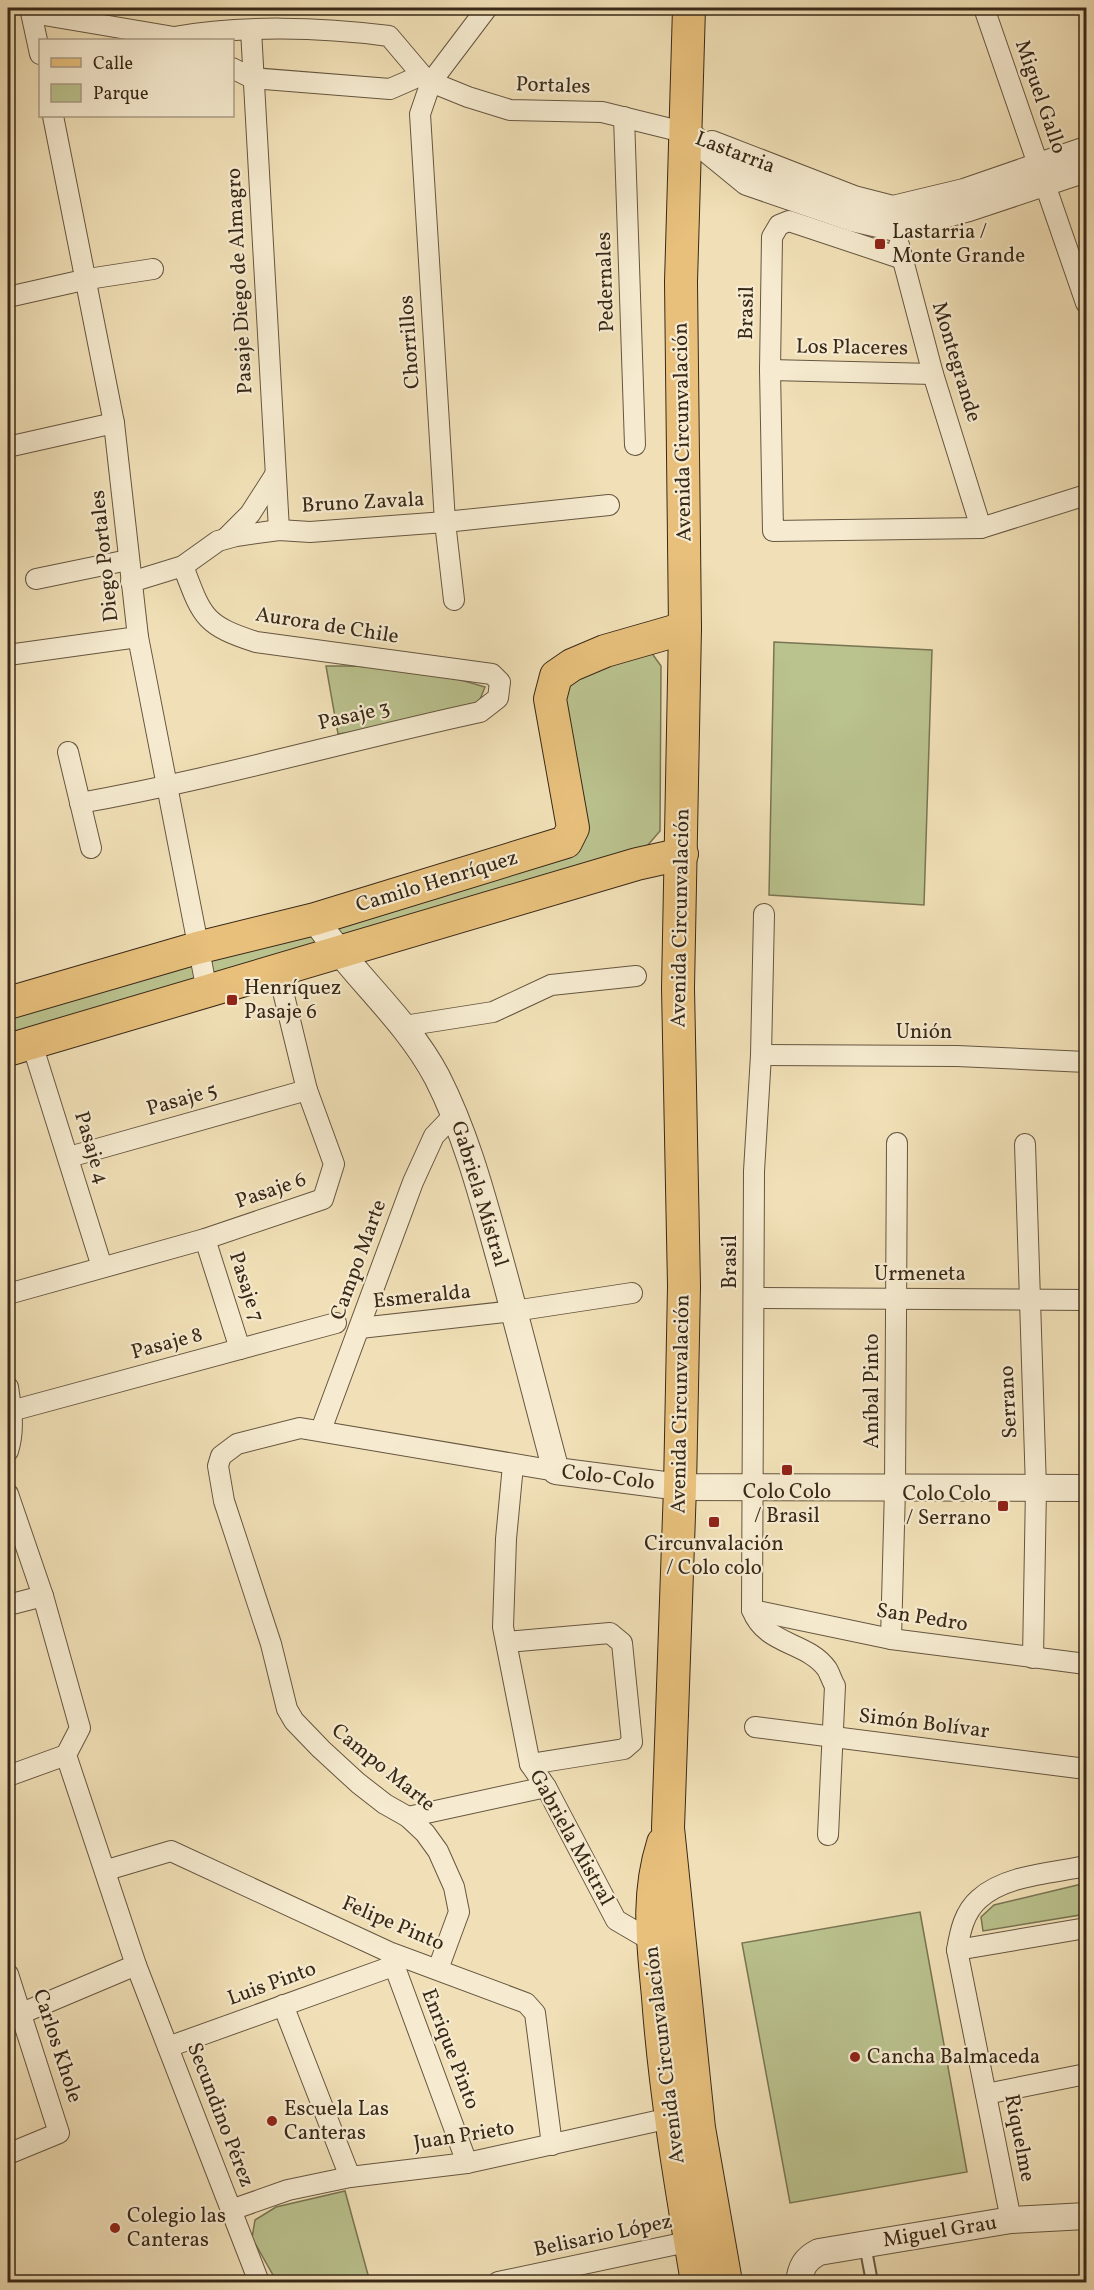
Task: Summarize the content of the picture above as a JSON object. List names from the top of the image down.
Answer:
{
  "streets": {
    "main road": ["Avenida Circunvalación", "Camilo Henríquez"],
    "street": [
      "Portales",
      "Miguel Gallo",
      "Lastarria",
      "Pasaje Diego de Almagro",
      "Pedernales",
      "Brasil",
      "Chorrillos",
      "Los Placeres",
      "Montegrande",
      "Bruno Zavala",
      "Diego Portales",
      "Aurora de Chile",
      "Pasaje 3",
      "Unión",
      "Pasaje 5",
      "Pasaje 4",
      "Pasaje 6",
      "Gabriela Mistral",
      "Campo Marte",
      "Urmeneta",
      "Pasaje 7",
      "Esmeralda",
      "Pasaje 8",
      "Aníbal Pinto",
      "Serrano",
      "Colo-Colo",
      "San Pedro",
      "Simón Bolívar",
      "Felipe Pinto",
      "Luis Pinto",
      "Carlos Khole",
      "Enrique Pinto",
      "Secundino Pérez",
      "Juan Prieto",
      "Riquelme",
      "Miguel Grau",
      "Belisario López"
    ]
  },
  "crossings": [
    ["Portales", "Lastarria"],
    ["Portales", "Pedernales"],
    ["Portales", "Chorrillos"],
    ["Portales", "Avenida Circunvalación"],
    ["Miguel Gallo", "Lastarria"],
    ["Lastarria", "Montegrande"],
    ["Lastarria", "Avenida Circunvalación"],
    ["Pasaje Diego de Almagro", "Bruno Zavala"],
    ["Brasil", "Los Placeres"],
    ["Brasil", "Montegrande"],
    ["Brasil", "Unión"],
    ["Brasil", "Urmeneta"],
    ["Brasil", "Colo-Colo"],
    ["Brasil", "San Pedro"],
    ["Chorrillos", "Bruno Zavala"],
    ["Los Placeres", "Montegrande"],
    ["Avenida Circunvalación", "Camilo Henríquez"],
    ["Avenida Circunvalación", "Gabriela Mistral"],
    ["Avenida Circunvalación", "Colo-Colo"],
    ["Avenida Circunvalación", "Juan Prieto"],
    ["Avenida Circunvalación", "Belisario López"],
    ["Bruno Zavala", "Diego Portales"],
    ["Bruno Zavala", "Aurora de Chile"],
    ["Diego Portales", "Pasaje 3"],
    ["Diego Portales", "Camilo Henríquez"],
    ["Aurora de Chile", "Pasaje 3"],
    ["Camilo Henríquez", "Pasaje 4"],
    ["Camilo Henríquez", "Pasaje 6"],
    ["Camilo Henríquez", "Gabriela Mistral"],
    ["Pasaje 5", "Pasaje 4"],
    ["Pasaje 5", "Pasaje 6"],
    ["Pasaje 4", "Pasaje 6"],
    ["Pasaje 6", "Pasaje 7"],
    ["Gabriela Mistral", "Campo Marte"],
    ["Gabriela Mistral", "Esmeralda"],
    ["Gabriela Mistral", "Colo-Colo"],
    ["Campo Marte", "Esmeralda"],
    ["Campo Marte", "Colo-Colo"],
    ["Campo Marte", "Felipe Pinto"],
    ["Urmeneta", "Aníbal Pinto"],
    ["Urmeneta", "Serrano"],
    ["Pasaje 7", "Pasaje 8"],
    ["Aníbal Pinto", "Colo-Colo"],
    ["Aníbal Pinto", "San Pedro"],
    ["Serrano", "Colo-Colo"],
    ["Serrano", "San Pedro"],
    ["Felipe Pinto", "Luis Pinto"],
    ["Felipe Pinto", "Enrique Pinto"],
    ["Felipe Pinto", "Juan Prieto"],
    ["Luis Pinto", "Enrique Pinto"],
    ["Luis Pinto", "Secundino Pérez"],
    ["Enrique Pinto", "Juan Prieto"],
    ["Secundino Pérez", "Juan Prieto"],
    ["Riquelme", "Miguel Grau"]
  ],
  "places": {
    "transit": [
      "Lastarria / Monte Grande",
      "Henríquez Pasaje 6",
      "Colo Colo / Brasil",
      "Colo Colo / Serrano",
      "Circunvalación / Colo colo"
    ],
    "other": ["Cancha Balmaceda", "Escuela Las Canteras", "Colegio las Canteras"]
  },
  "legend": ["Calle", "Parque"]
}
